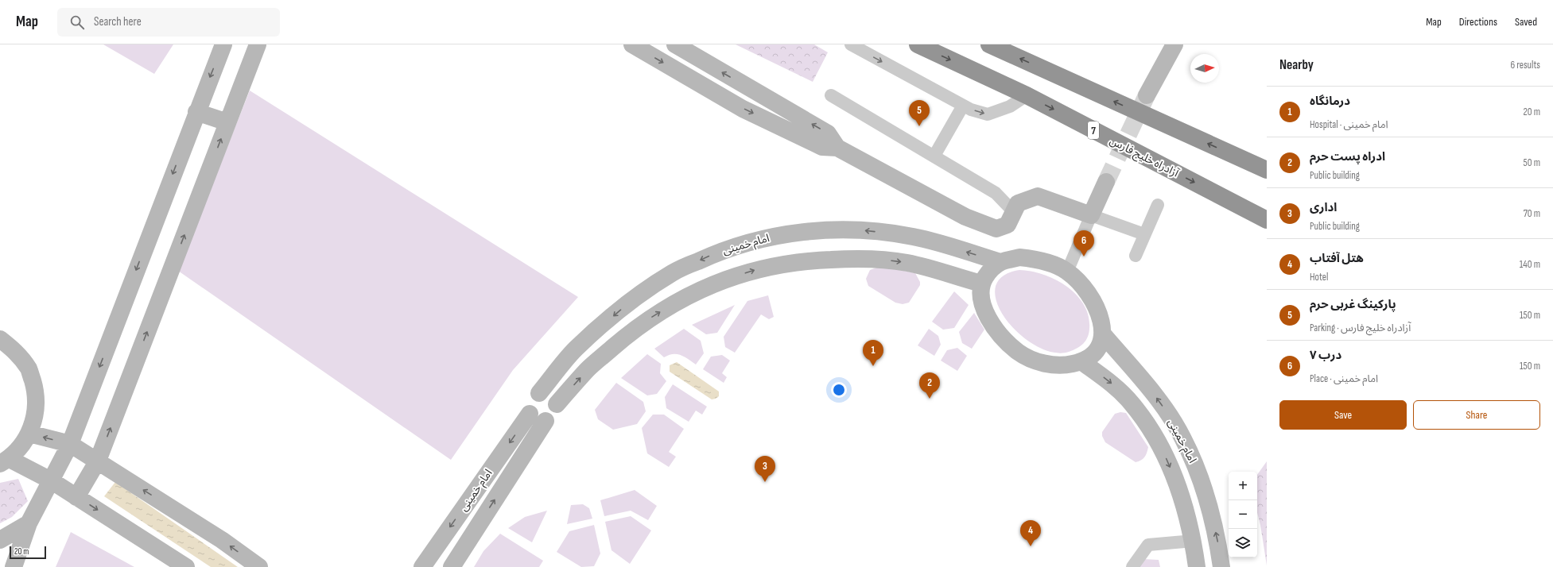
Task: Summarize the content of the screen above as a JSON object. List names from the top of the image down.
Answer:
{
  "streets": {
    "highway": ["7", "آزادراه خلیج فارس"],
    "street": ["امام خمینی"]
  },
  "scale_bar": "20 m",
  "north": "right",
  "page": {
    "header": "Map",
    "search": "Search here",
    "nav": ["Map", "Directions", "Saved"],
    "heading": ["Nearby", "6 results"],
    "list": [
      {
        "mark": "1",
        "name": "درمانگاه",
        "note": "Hospital · امام خمینی",
        "value": "20 m"
      },
      {
        "mark": "2",
        "name": "ادراه پست حرم",
        "note": "Public building",
        "value": "50 m"
      },
      {
        "mark": "3",
        "name": "اداری",
        "note": "Public building",
        "value": "70 m"
      },
      {
        "mark": "4",
        "name": "هتل آفتاب",
        "note": "Hotel",
        "value": "140 m"
      },
      {
        "mark": "5",
        "name": "پارکینگ غربی حرم",
        "note": "Parking · آزادراه خلیج فارس",
        "value": "150 m"
      },
      {
        "mark": "6",
        "name": "درب ۷",
        "note": "Place · امام خمینی",
        "value": "150 m"
      }
    ],
    "pins": [
      "5",
      "6",
      "1",
      "2",
      "3",
      "4"
    ],
    "buttons": ["Save", "Share"],
    "map_buttons": ["+", "−"],
    "scale": "20 m"
  }
}
